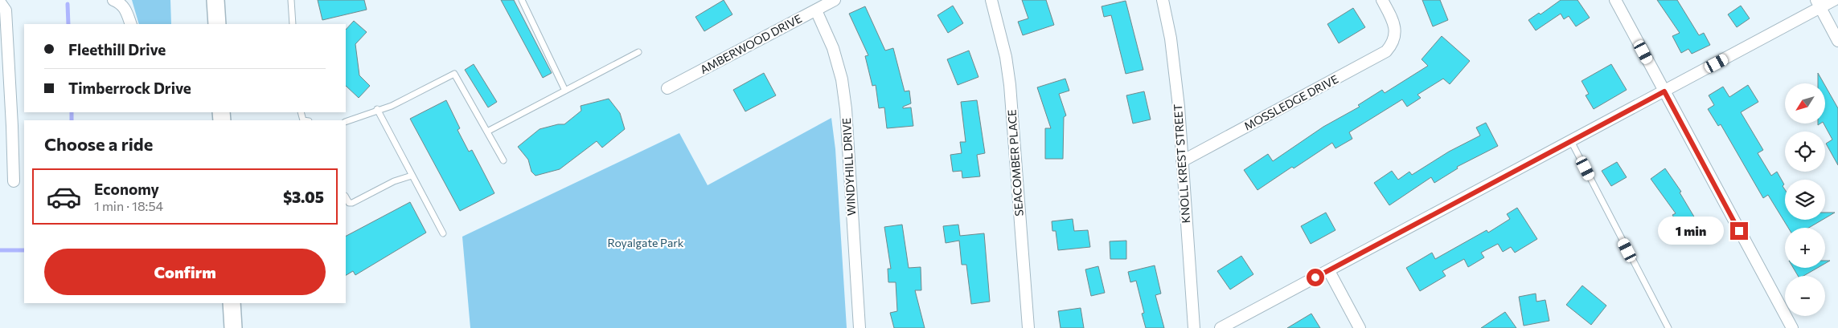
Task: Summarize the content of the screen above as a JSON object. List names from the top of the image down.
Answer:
{
  "streets": {
    "street": [
      "AMBERWOOD DRIVE",
      "MOSSLEDGE DRIVE",
      "SEACOMBER PLACE",
      "KNOLL KREST STREET",
      "WINDYHILL DRIVE"
    ]
  },
  "crossings": [
    ["AMBERWOOD DRIVE", "WINDYHILL DRIVE"],
    ["MOSSLEDGE DRIVE", "KNOLL KREST STREET"]
  ],
  "parks": ["Royalgate Park"],
  "north": "bottom left",
  "page": {
    "banner": ["Fleethill Drive", "Timberrock Drive"],
    "map_buttons": ["+", "−"],
    "heading": "Choose a ride",
    "list": [
      {
        "name": "Economy",
        "note": "1 min · 18:54",
        "value": "$3.05"
      }
    ],
    "bubble": "1 min",
    "buttons": "Confirm"
  }
}
